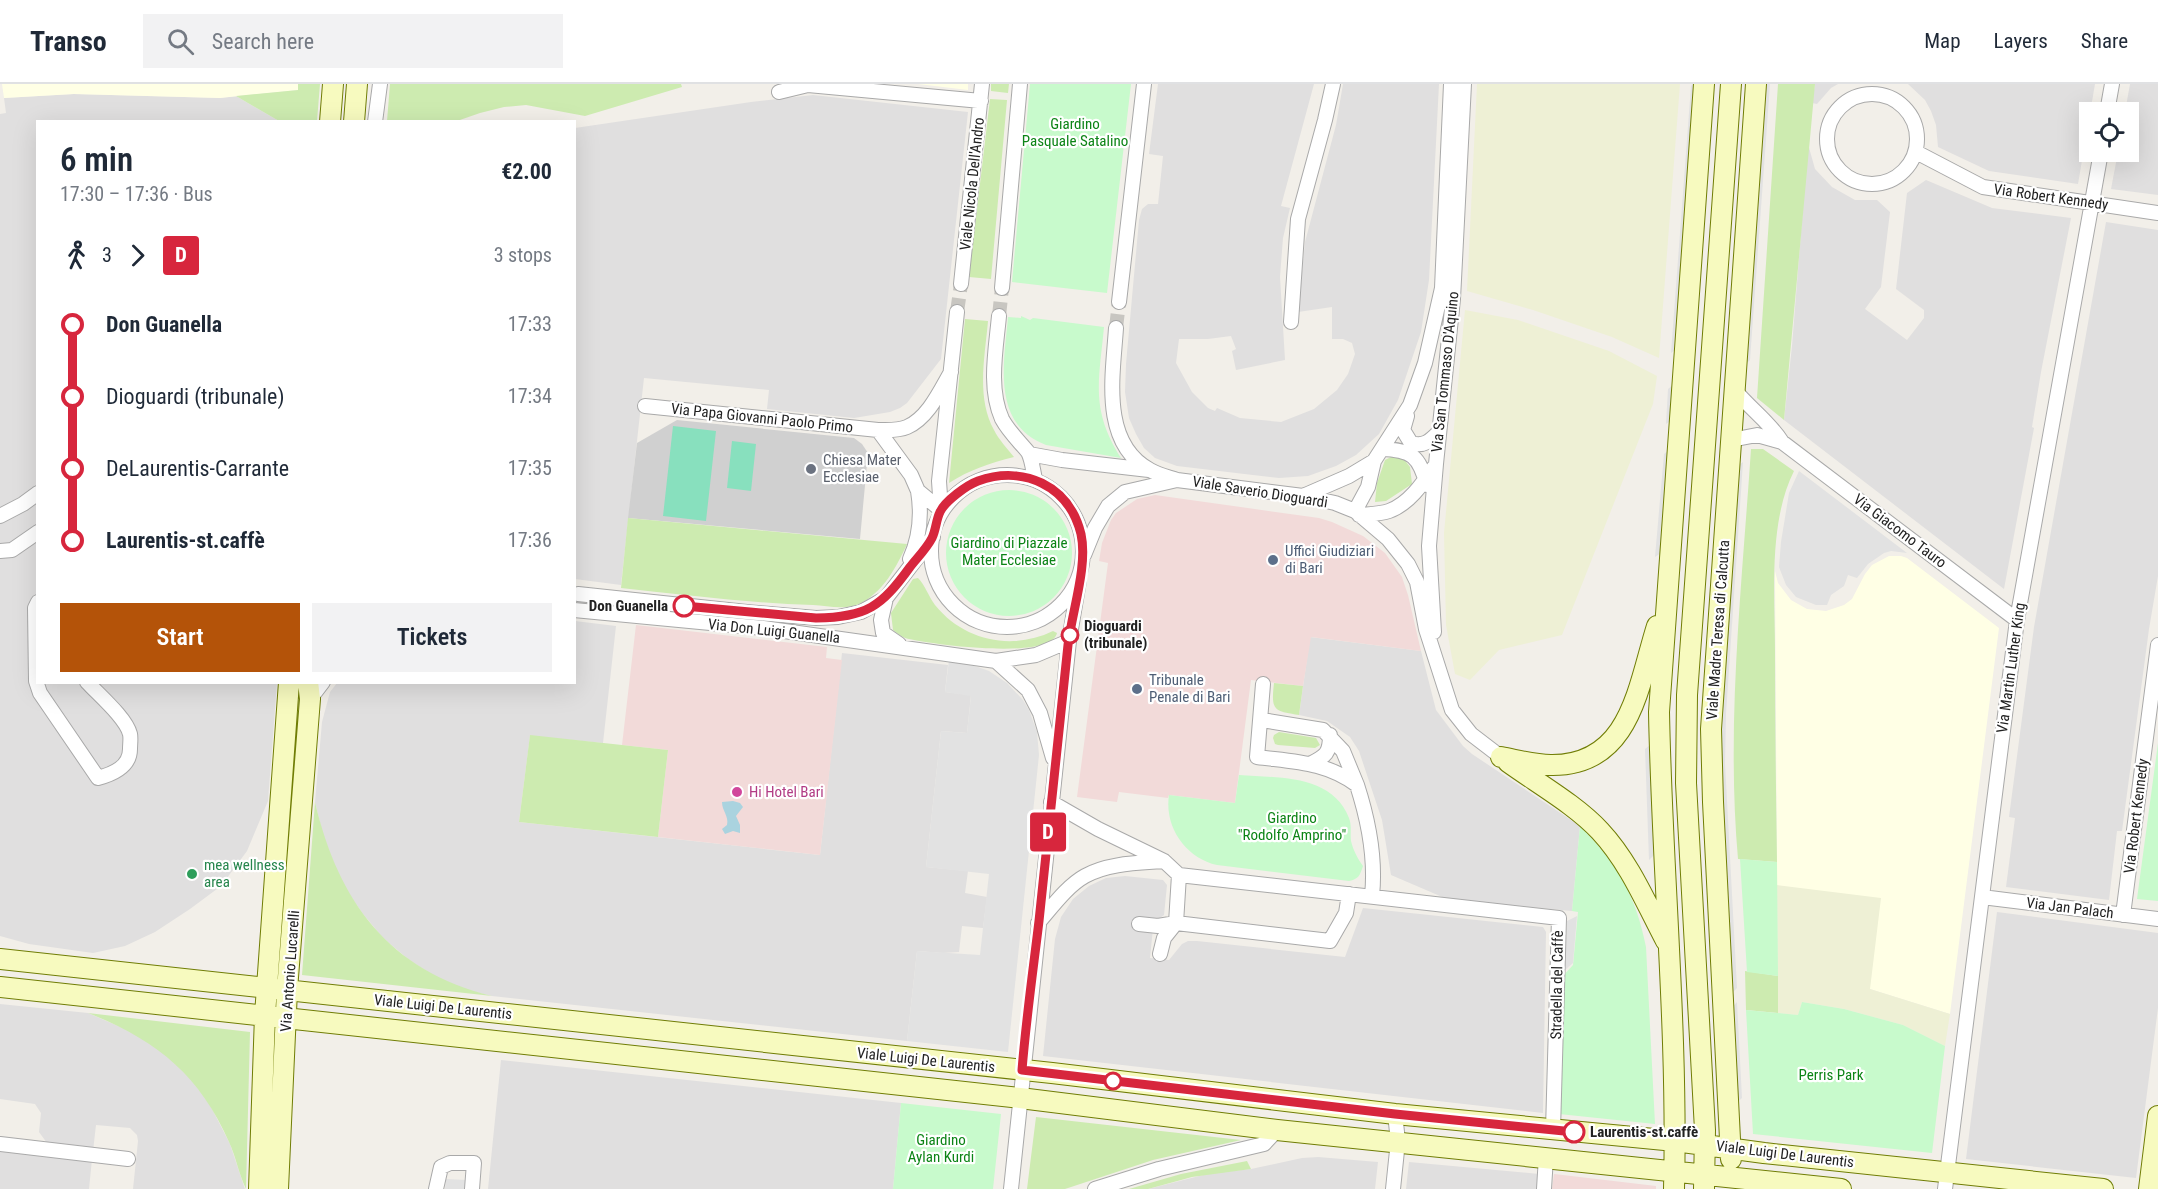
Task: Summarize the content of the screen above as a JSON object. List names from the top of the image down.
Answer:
{
  "streets": {
    "street": [
      "Viale Nicola Dell'Andro",
      "Via Robert Kennedy",
      "Via San Tommaso D'Aquino",
      "Via Papa Giovanni Paolo Primo",
      "Viale Saverio Dioguardi",
      "Via Giacomo Tauro",
      "Viale Madre Teresa di Calcutta",
      "Via Don Luigi Guanella",
      "Via Martin Luther King",
      "Via Jan Palach",
      "Via Antonio Lucarelli",
      "Stradella del Caffè",
      "Viale Luigi De Laurentis"
    ]
  },
  "crossings": [
    ["Via Robert Kennedy", "Via Martin Luther King"],
    ["Via Robert Kennedy", "Via Jan Palach"],
    ["Via San Tommaso D'Aquino", "Viale Saverio Dioguardi"],
    ["Via Giacomo Tauro", "Viale Madre Teresa di Calcutta"],
    ["Via Giacomo Tauro", "Via Martin Luther King"],
    ["Viale Madre Teresa di Calcutta", "Viale Luigi De Laurentis"],
    ["Via Martin Luther King", "Via Jan Palach"],
    ["Via Martin Luther King", "Viale Luigi De Laurentis"],
    ["Via Antonio Lucarelli", "Viale Luigi De Laurentis"],
    ["Stradella del Caffè", "Viale Luigi De Laurentis"]
  ],
  "parks": [
    "Giardino Pasquale Satalino",
    "Giardino di Piazzale Mater Ecclesiae",
    "Giardino \"Rodolfo Amprino\"",
    "Perris Park",
    "Giardino Aylan Kurdi"
  ],
  "places": [
    "Chiesa Mater Ecclesiae",
    "Uffici Giudiziari di Bari",
    "Don Guanella",
    "Dioguardi (tribunale)",
    "Tribunale Penale di Bari",
    "Hi Hotel Bari",
    "mea wellness area",
    "Laurentis-st.caffè"
  ],
  "lines": ["bus line D"],
  "page": {
    "header": "Transo",
    "search": "Search here",
    "nav": ["Map", "Layers", "Share"],
    "on_map": "D",
    "heading": ["6 min", "17:30 – 17:36 · Bus", "€2.00"],
    "legs": ["3", "D", "3 stops"],
    "list": [
      {
        "name": "Don Guanella",
        "value": "17:33"
      },
      {
        "name": "Dioguardi (tribunale)",
        "value": "17:34"
      },
      {
        "name": "DeLaurentis-Carrante",
        "value": "17:35"
      },
      {
        "name": "Laurentis-st.caffè",
        "value": "17:36"
      }
    ],
    "buttons": ["Start", "Tickets"]
  }
}
